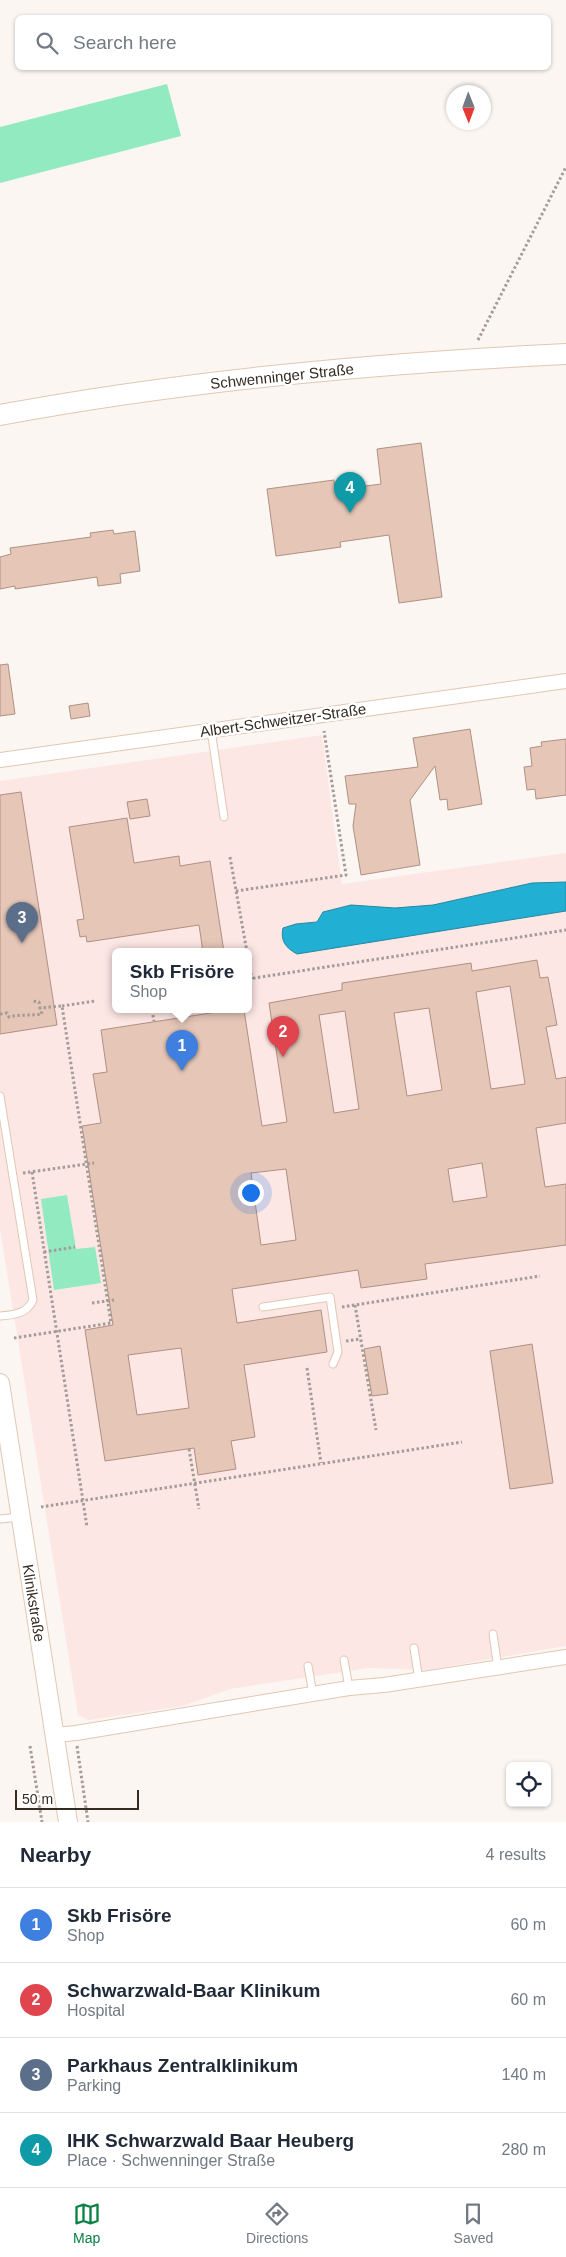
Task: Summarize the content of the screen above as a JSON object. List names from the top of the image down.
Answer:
{
  "streets": {
    "main road": ["Schwenninger Straße"],
    "street": ["Albert-Schweitzer-Straße", "Klinikstraße"]
  },
  "scale_bar": "50 m",
  "north": "bottom",
  "page": {
    "search": "Search here",
    "pins": [
      "4",
      "3",
      "2",
      "1"
    ],
    "popup": ["Skb Frisöre", "Shop"],
    "scale": "50 m",
    "heading": ["Nearby", "4 results"],
    "list": [
      {
        "mark": "1",
        "name": "Skb Frisöre",
        "note": "Shop",
        "value": "60 m"
      },
      {
        "mark": "2",
        "name": "Schwarzwald-Baar Klinikum",
        "note": "Hospital",
        "value": "60 m"
      },
      {
        "mark": "3",
        "name": "Parkhaus Zentralklinikum",
        "note": "Parking",
        "value": "140 m"
      },
      {
        "mark": "4",
        "name": "IHK Schwarzwald Baar Heuberg",
        "note": "Place · Schwenninger Straße",
        "value": "280 m"
      }
    ],
    "nav": ["Map", "Directions", "Saved"]
  }
}
